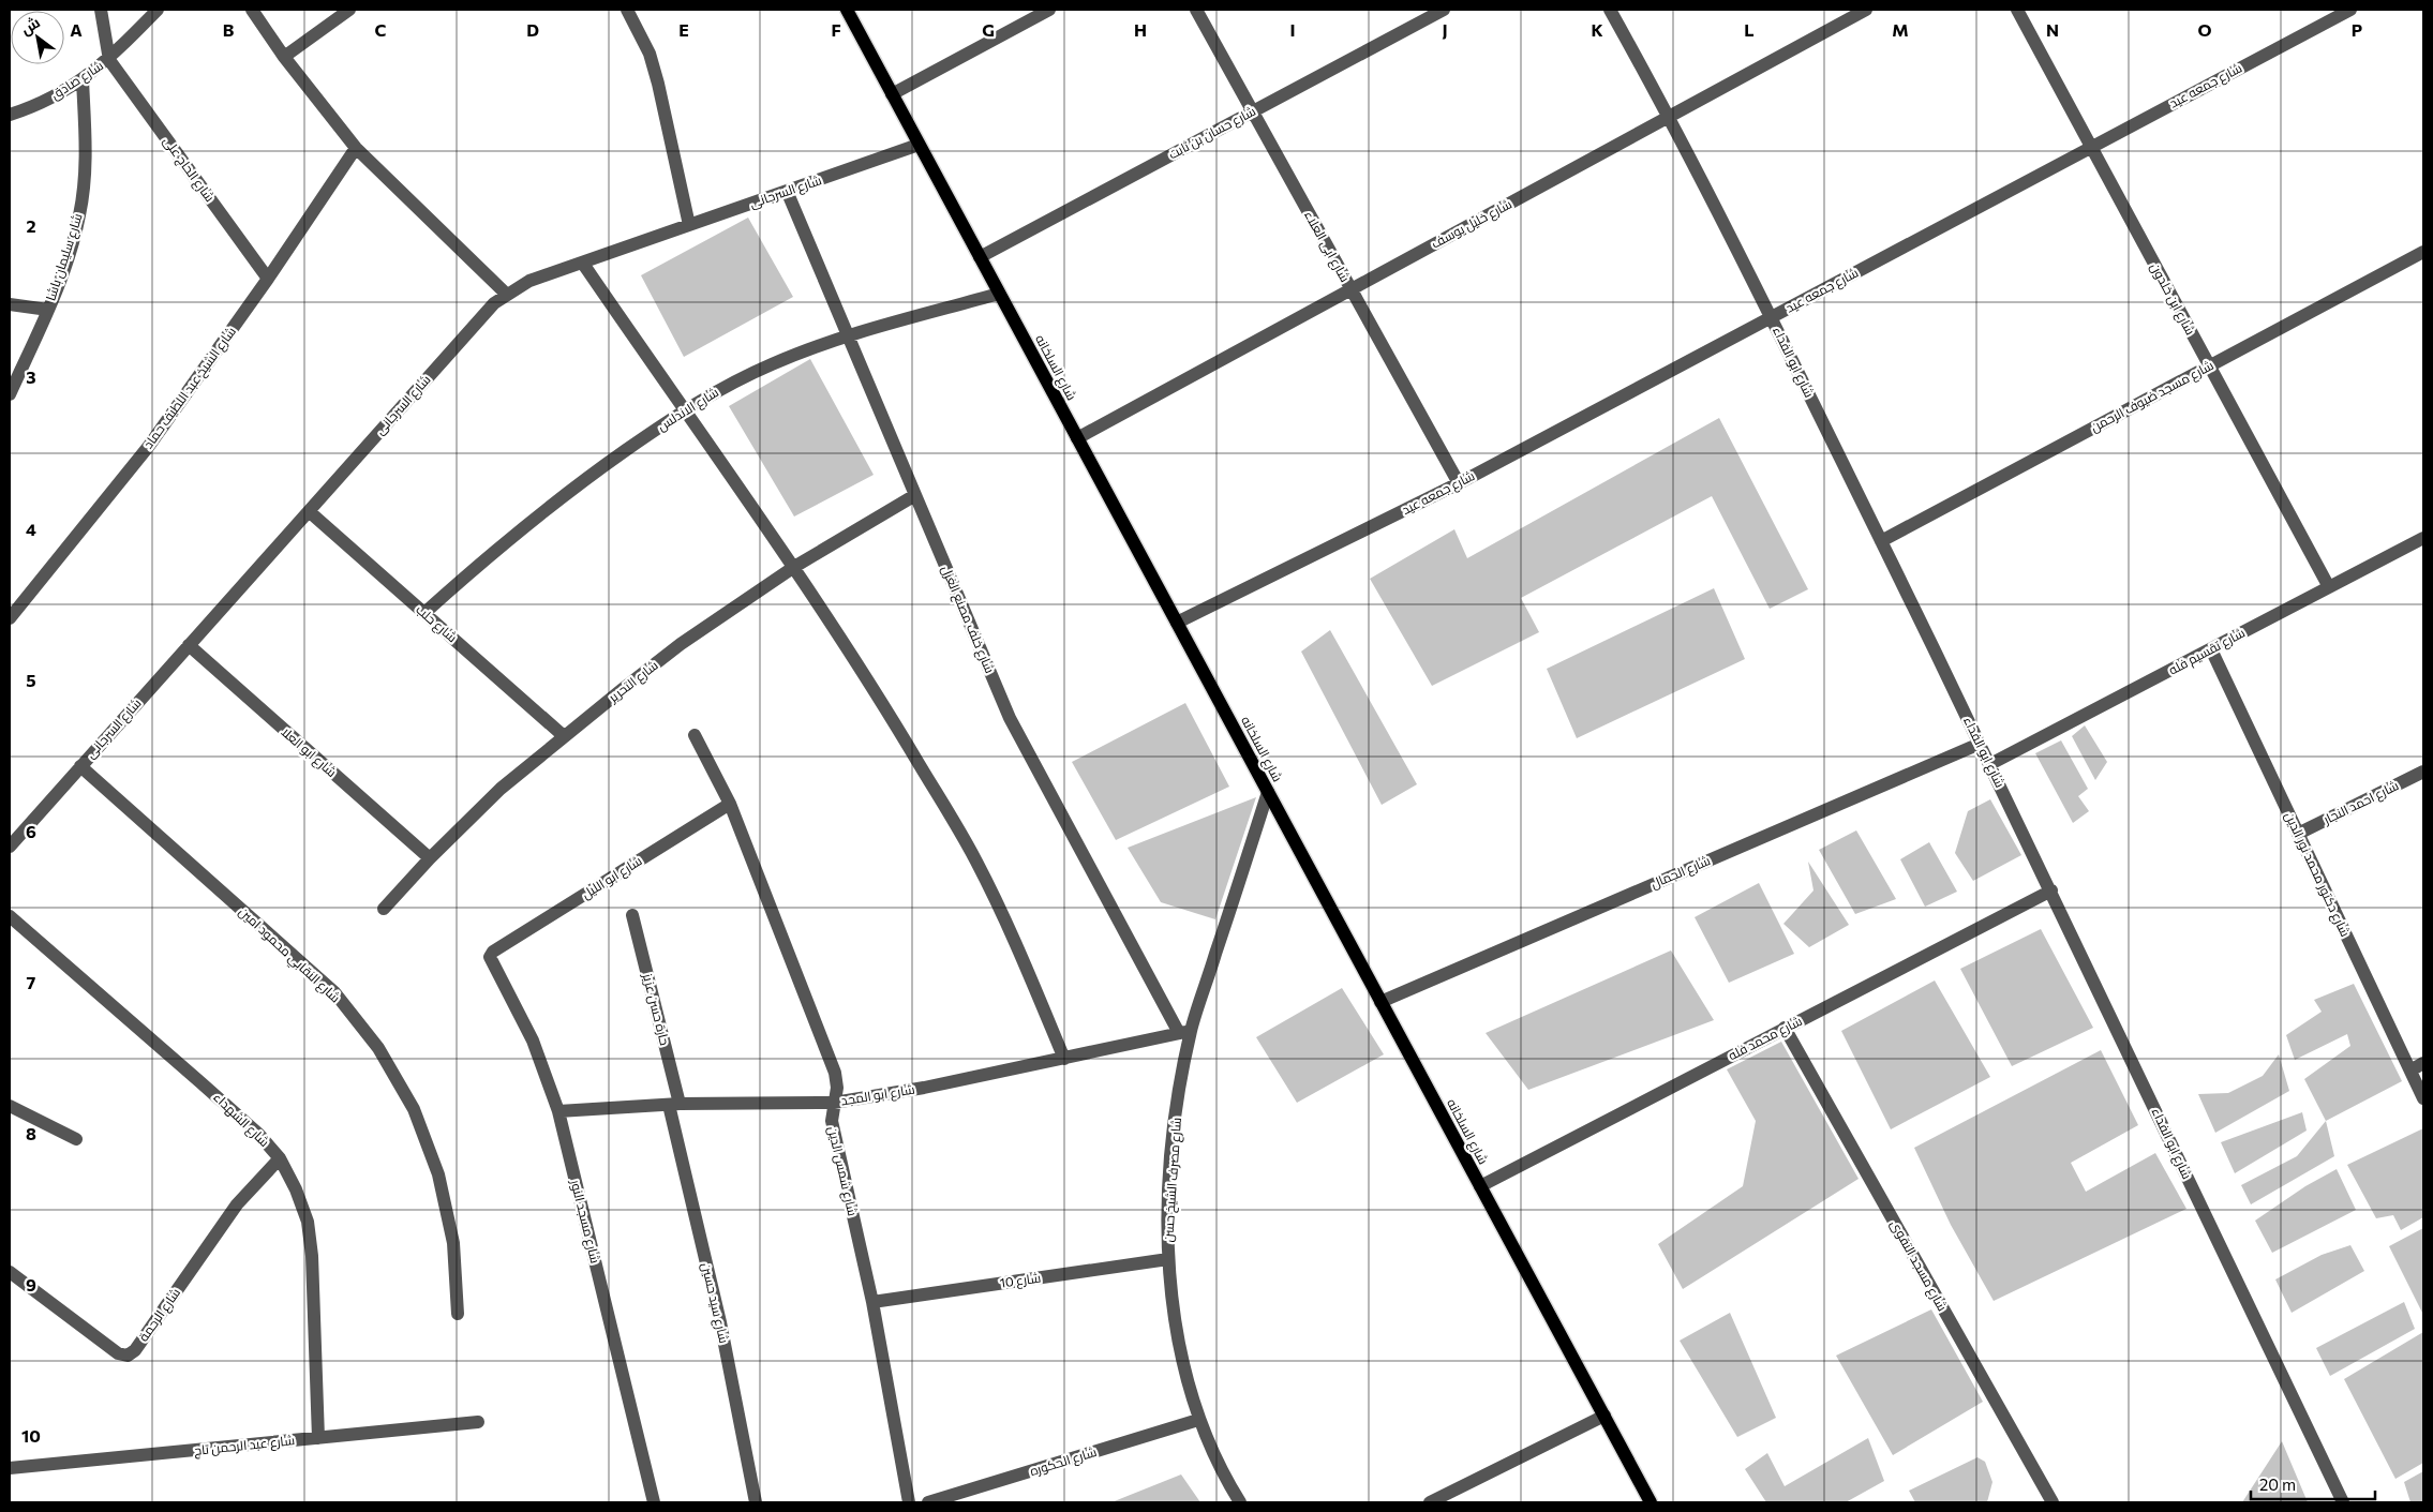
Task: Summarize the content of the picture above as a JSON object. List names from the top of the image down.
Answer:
{
  "streets": {
    "main road": ["شارع السلخانه"],
    "street": [
      "شارع صادق",
      "شارع جمعه عيد",
      "شارع حسان بن ثابت",
      "شارع الحاج على",
      "شارع السرجانى",
      "شارع خليل يوسف",
      "شارع ابى العلاء",
      "شارع سليمان باشا",
      "شارع ابن خلدون",
      "شارع ابو الفداء",
      "شارع الشيخ عبد اللطيف حماد",
      "شارع مسجد ضيوف الرحمن",
      "شارع الاندلس",
      "شارع خلف مصنع الغزل",
      "شارع حلب",
      "شارع تقسيم فله",
      "شارع التحرير",
      "شارع ابو العلا",
      "شارع احمد النجار",
      "شارع الجمال",
      "شارع دكتور محمد نور الدين",
      "شارع ابو الليل",
      "شارع النقابي محمود امين",
      "حارة حسن عزيز",
      "شارع محمد فله",
      "شارع ابو المجد",
      "شارع الشهداء",
      "شارع شمس الدين",
      "شارع مصرف الشيخ حسن",
      "شارع مسجد النور",
      "شارع مسجد التقوى",
      "شارع 10",
      "شارع سيد حسين",
      "شارع الرحمة",
      "شارع عبد الرحمن تاج",
      "شارع الحكوره"
    ]
  },
  "crossings": [
    ["شارع صادق", "شارع الحاج على"],
    ["شارع صادق", "شارع سليمان باشا"],
    ["شارع جمعه عيد", "شارع ابى العلاء"],
    ["شارع جمعه عيد", "شارع ابن خلدون"],
    ["شارع جمعه عيد", "شارع ابو الفداء"],
    ["شارع جمعه عيد", "شارع السلخانه"],
    ["شارع حسان بن ثابت", "شارع ابى العلاء"],
    ["شارع حسان بن ثابت", "شارع السلخانه"],
    ["شارع الحاج على", "شارع الشيخ عبد اللطيف حماد"],
    ["شارع السرجانى", "شارع السلخانه"],
    ["شارع السرجانى", "شارع خلف مصنع الغزل"],
    ["شارع السرجانى", "شارع حلب"],
    ["شارع السرجانى", "شارع ابو العلا"],
    ["شارع السرجانى", "شارع النقابي محمود امين"],
    ["شارع خليل يوسف", "شارع ابى العلاء"],
    ["شارع خليل يوسف", "شارع ابو الفداء"],
    ["شارع خليل يوسف", "شارع السلخانه"],
    ["شارع ابن خلدون", "شارع مسجد ضيوف الرحمن"],
    ["شارع ابن خلدون", "شارع تقسيم فله"],
    ["شارع ابو الفداء", "شارع مسجد ضيوف الرحمن"],
    ["شارع ابو الفداء", "شارع تقسيم فله"],
    ["شارع ابو الفداء", "شارع الجمال"],
    ["شارع ابو الفداء", "شارع محمد فله"],
    ["شارع السلخانه", "شارع الاندلس"],
    ["شارع السلخانه", "شارع الجمال"],
    ["شارع السلخانه", "شارع محمد فله"],
    ["شارع السلخانه", "شارع مصرف الشيخ حسن"],
    ["شارع الاندلس", "شارع خلف مصنع الغزل"],
    ["شارع الاندلس", "شارع حلب"],
    ["شارع خلف مصنع الغزل", "شارع التحرير"],
    ["شارع خلف مصنع الغزل", "شارع ابو المجد"],
    ["شارع خلف مصنع الغزل", "شارع مصرف الشيخ حسن"],
    ["شارع حلب", "شارع التحرير"],
    ["شارع تقسيم فله", "شارع دكتور محمد نور الدين"],
    ["شارع التحرير", "شارع ابو العلا"],
    ["شارع احمد النجار", "شارع دكتور محمد نور الدين"],
    ["شارع ابو الليل", "شارع شمس الدين"],
    ["شارع ابو الليل", "شارع مسجد النور"],
    ["حارة حسن عزيز", "شارع ابو المجد"],
    ["حارة حسن عزيز", "شارع سيد حسين"],
    ["شارع محمد فله", "شارع مسجد التقوى"],
    ["شارع ابو المجد", "شارع شمس الدين"],
    ["شارع ابو المجد", "شارع مصرف الشيخ حسن"],
    ["شارع ابو المجد", "شارع مسجد النور"],
    ["شارع ابو المجد", "شارع سيد حسين"],
    ["شارع الشهداء", "شارع الرحمة"],
    ["شارع الشهداء", "شارع عبد الرحمن تاج"],
    ["شارع شمس الدين", "شارع 10"],
    ["شارع مصرف الشيخ حسن", "شارع 10"],
    ["شارع مصرف الشيخ حسن", "شارع الحكوره"]
  ],
  "scale_bar": "20 m",
  "north": "top left",
  "grid": {
    "columns": [
      "A",
      "B",
      "C",
      "D",
      "E",
      "F",
      "G",
      "H",
      "I",
      "J",
      "K",
      "L",
      "M",
      "N",
      "O",
      "P"
    ],
    "rows": [
      "2",
      "3",
      "4",
      "5",
      "6",
      "7",
      "8",
      "9",
      "10"
    ]
  }
}
